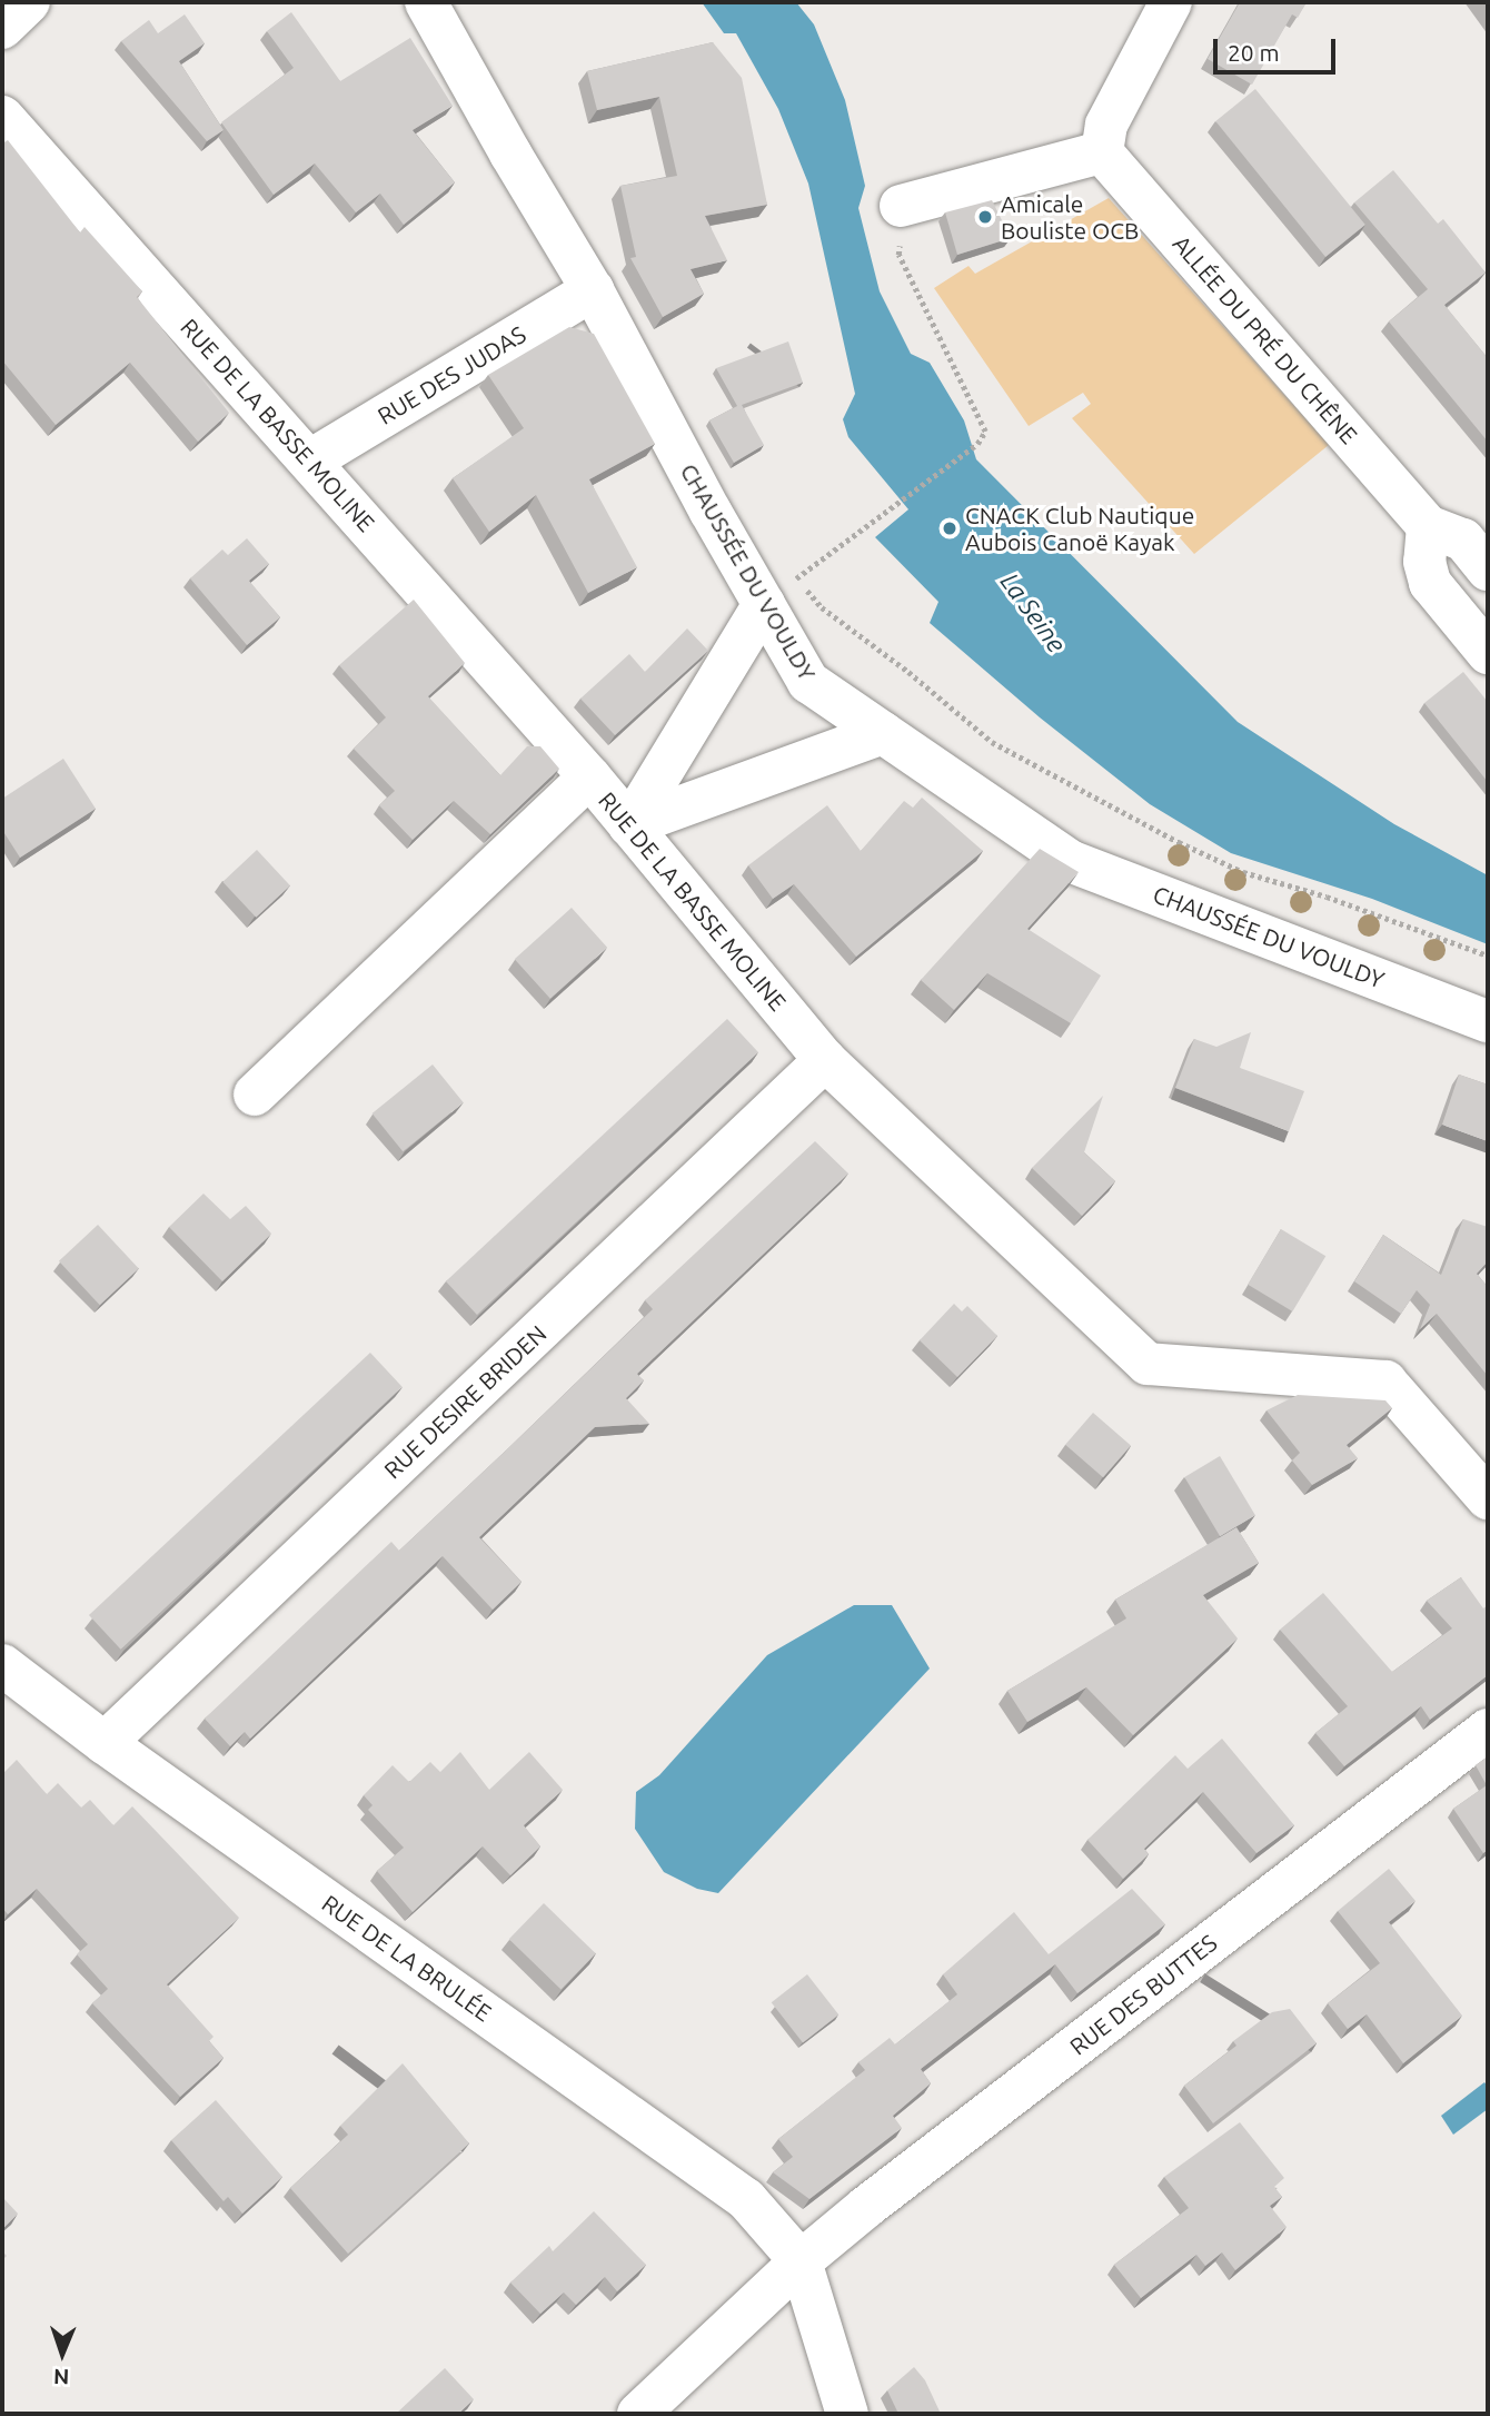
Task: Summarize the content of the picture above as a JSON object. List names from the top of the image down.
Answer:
{
  "streets": {
    "street": [
      "ALLÉE DU PRÉ DU CHÊNE",
      "RUE DES JUDAS",
      "RUE DE LA BASSE MOLINE",
      "CHAUSSÉE DU VOULDY",
      "RUE DESIRE BRIDEN",
      "RUE DE LA BRULÉE",
      "RUE DES BUTTES"
    ]
  },
  "crossings": [
    ["RUE DES JUDAS", "RUE DE LA BASSE MOLINE"],
    ["RUE DES JUDAS", "CHAUSSÉE DU VOULDY"],
    ["RUE DE LA BASSE MOLINE", "RUE DESIRE BRIDEN"],
    ["RUE DESIRE BRIDEN", "RUE DE LA BRULÉE"],
    ["RUE DE LA BRULÉE", "RUE DES BUTTES"]
  ],
  "water": ["La Seine"],
  "places": ["Amicale Bouliste OCB", "CNACK Club Nautique Aubois Canoë Kayak"],
  "scale_bar": "20 m",
  "north": "bottom"
}
